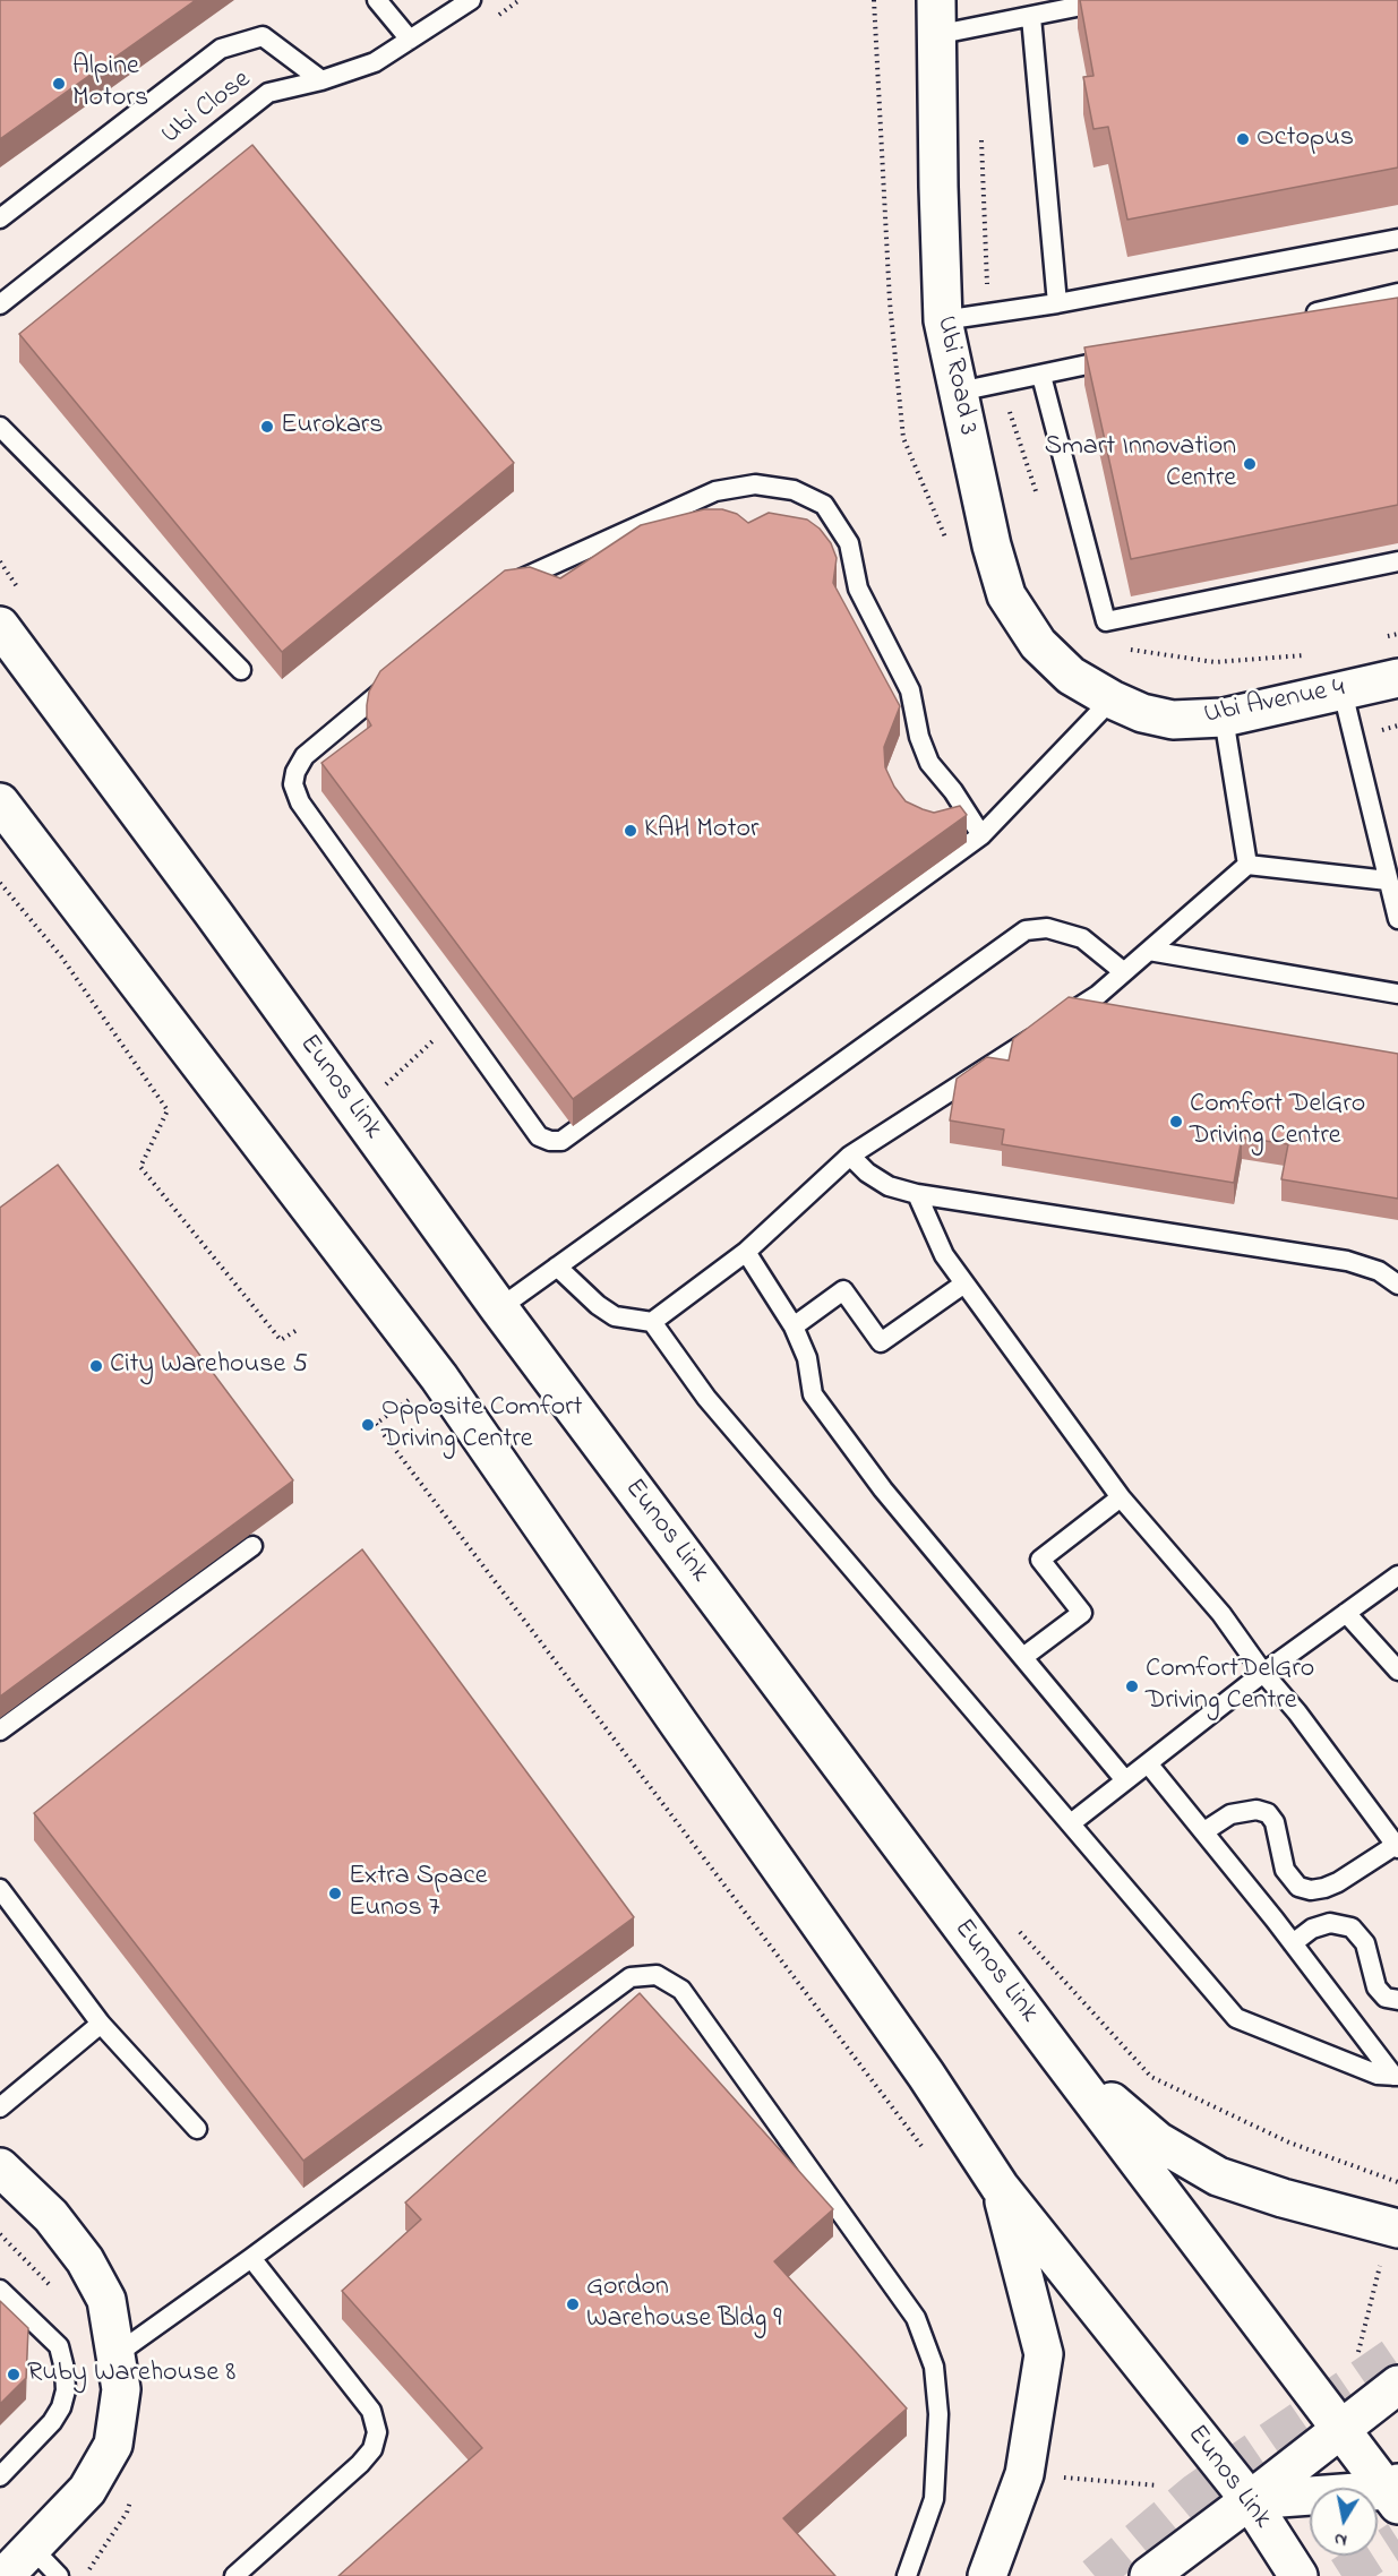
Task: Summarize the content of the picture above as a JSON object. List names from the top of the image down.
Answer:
{
  "streets": {
    "main road": ["Ubi Road 3", "Ubi Avenue 4", "Eunos Link"],
    "lane": ["Ubi Close"]
  },
  "crossings": [
    ["Ubi Road 3", "Ubi Avenue 4"]
  ],
  "places": [
    "Alpine Motors",
    "Octopus",
    "Eurokars",
    "Smart Innovation Centre",
    "KAH Motor",
    "Comfort DelGro Driving Centre",
    "City Warehouse 5",
    "Opposite Comfort Driving Centre",
    "ComfortDelGro Driving Centre",
    "Extra Space Eunos 7",
    "Gordon Warehouse Bldg 9",
    "Ruby Warehouse 8"
  ],
  "north": "bottom"
}
